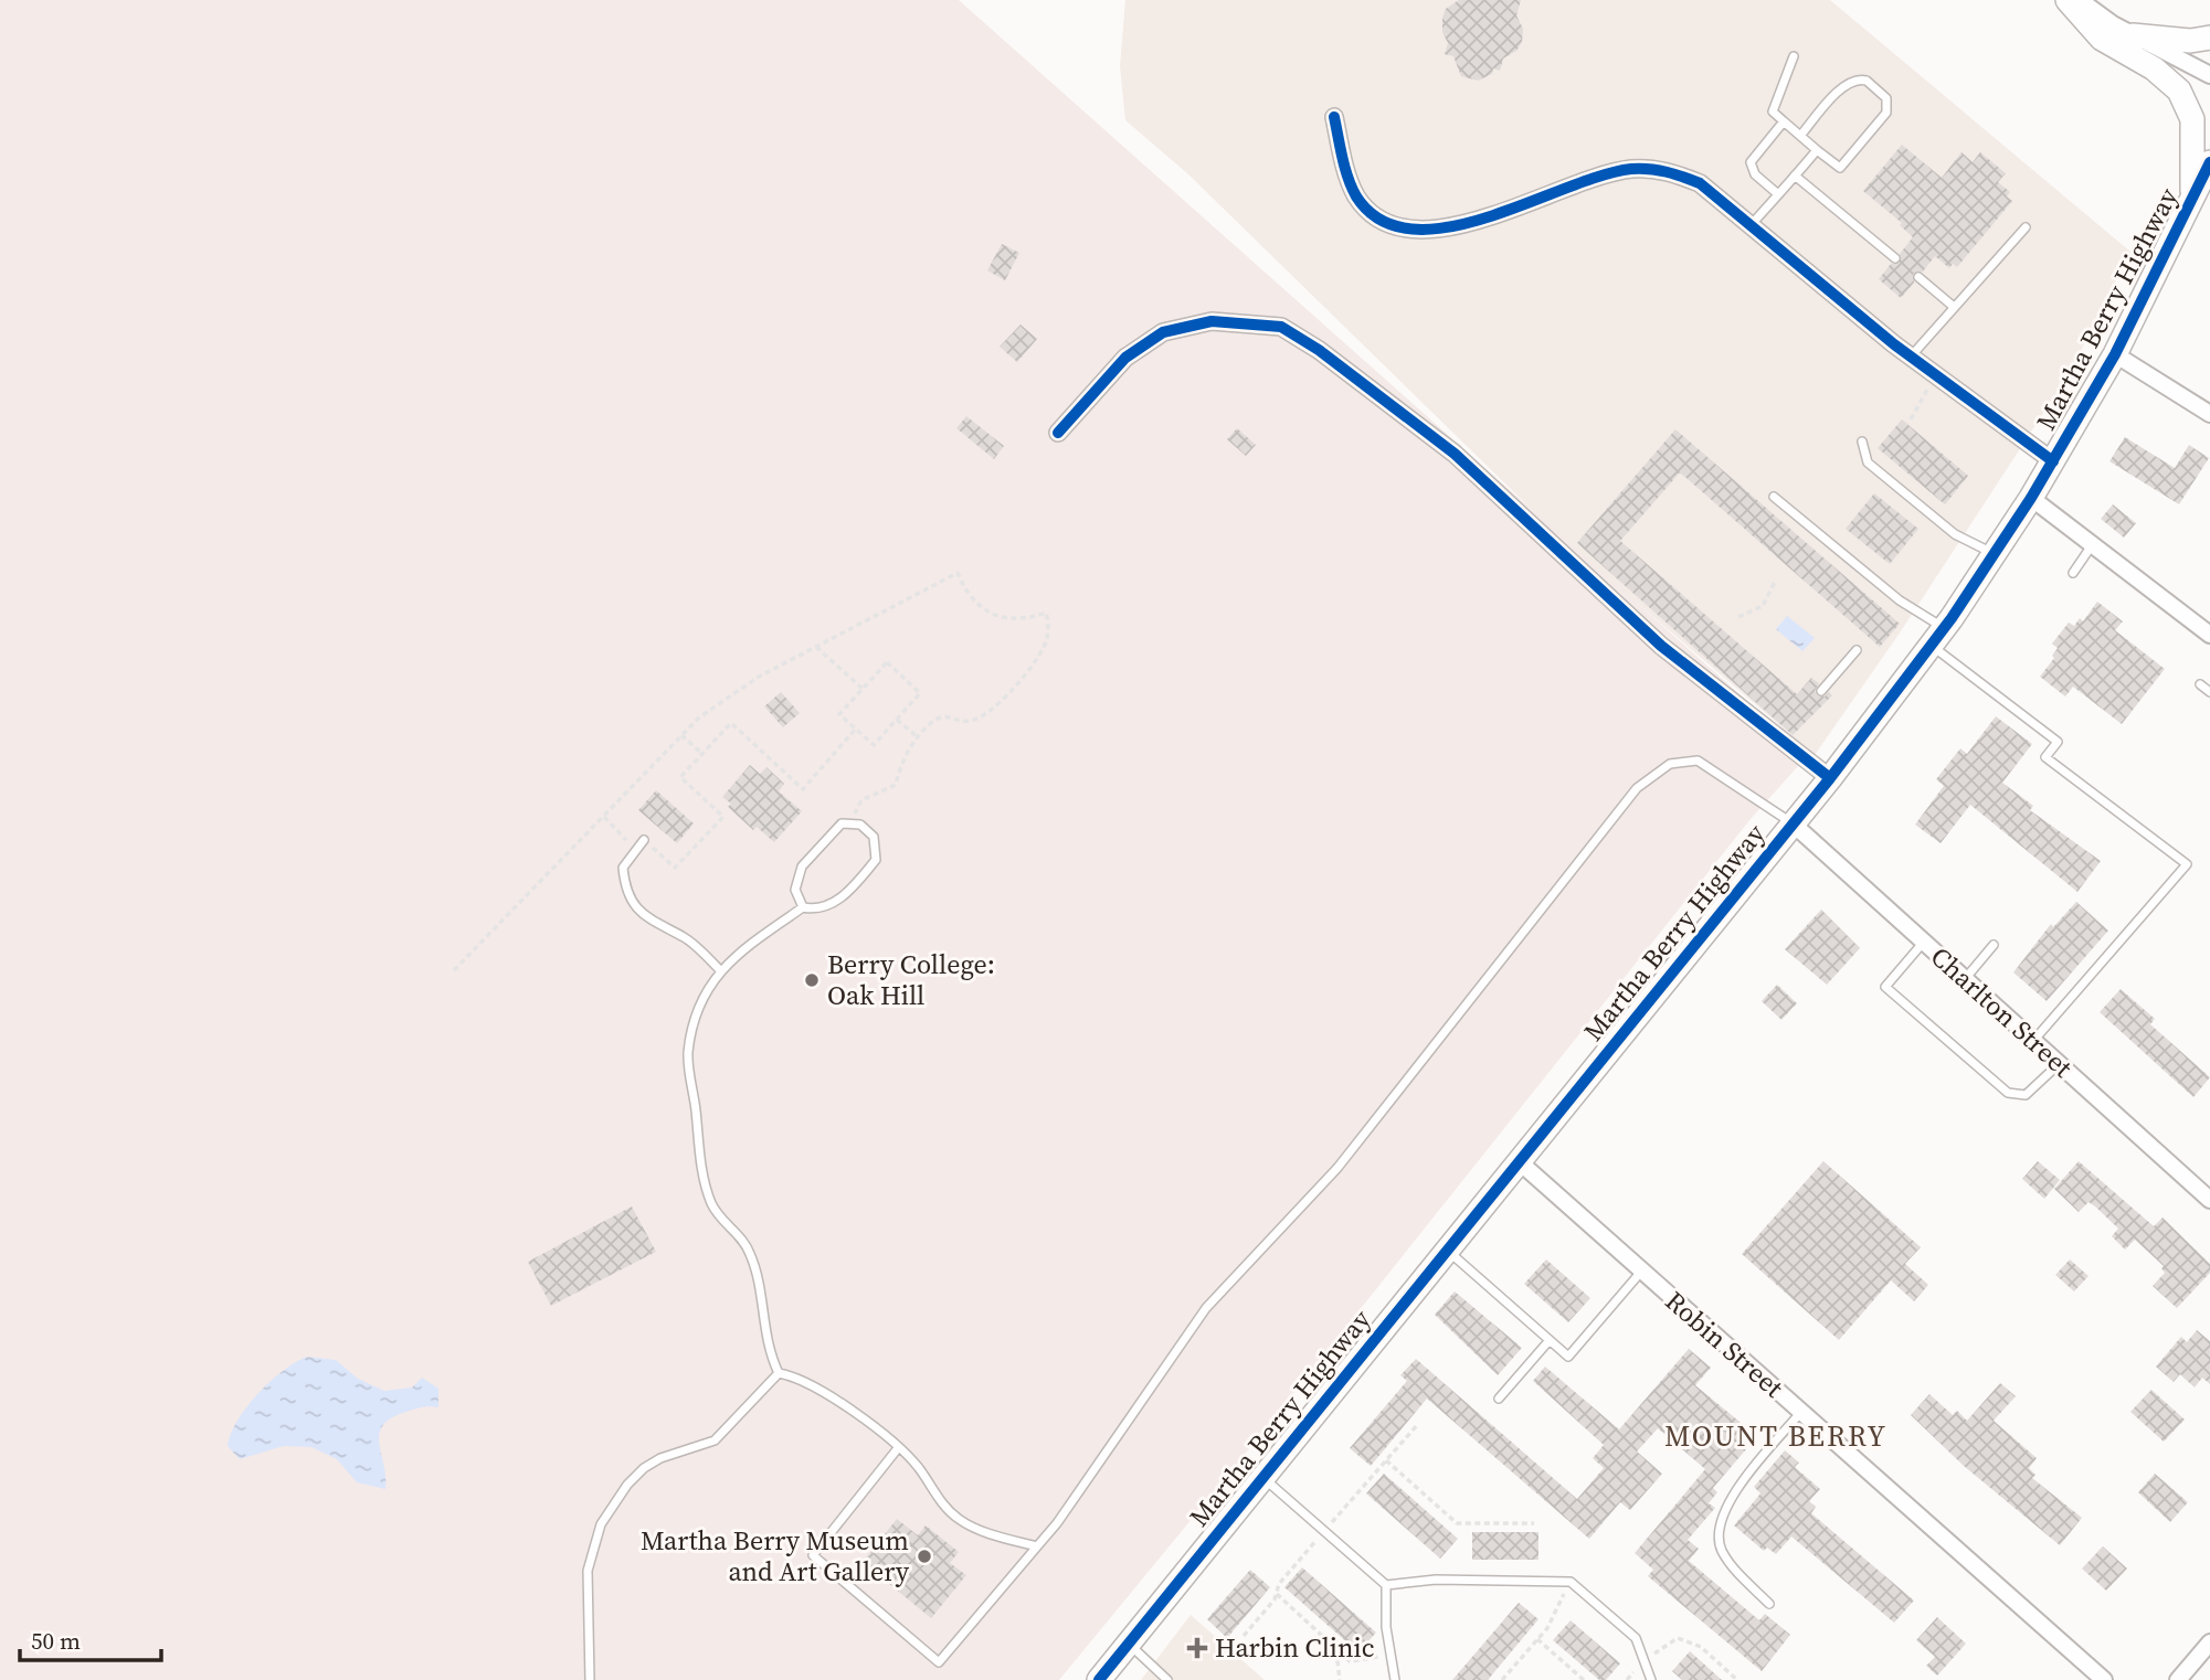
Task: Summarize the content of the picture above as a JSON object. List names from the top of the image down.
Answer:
{
  "streets": {
    "main road": ["Martha Berry Highway"],
    "street": ["Charlton Street", "Robin Street"]
  },
  "crossings": [
    ["Martha Berry Highway", "Charlton Street"],
    ["Martha Berry Highway", "Robin Street"]
  ],
  "districts": ["MOUNT BERRY"],
  "places": {
    "other": ["Berry College: Oak Hill", "Martha Berry Museum and Art Gallery"],
    "health": ["Harbin Clinic"]
  },
  "scale_bar": "50 m"
}
